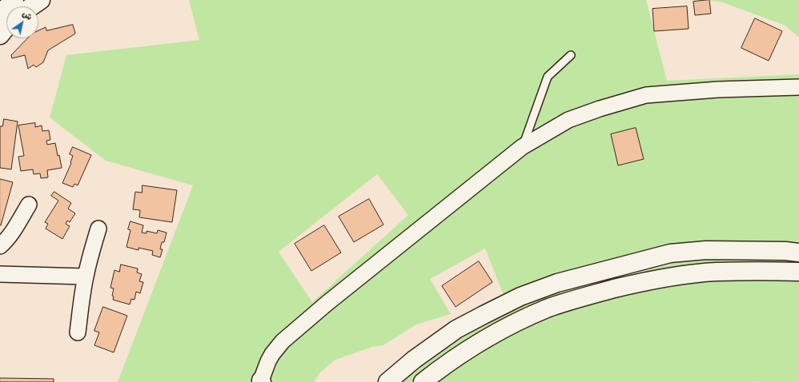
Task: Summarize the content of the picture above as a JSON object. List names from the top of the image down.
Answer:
{
  "north": "top right"
}
